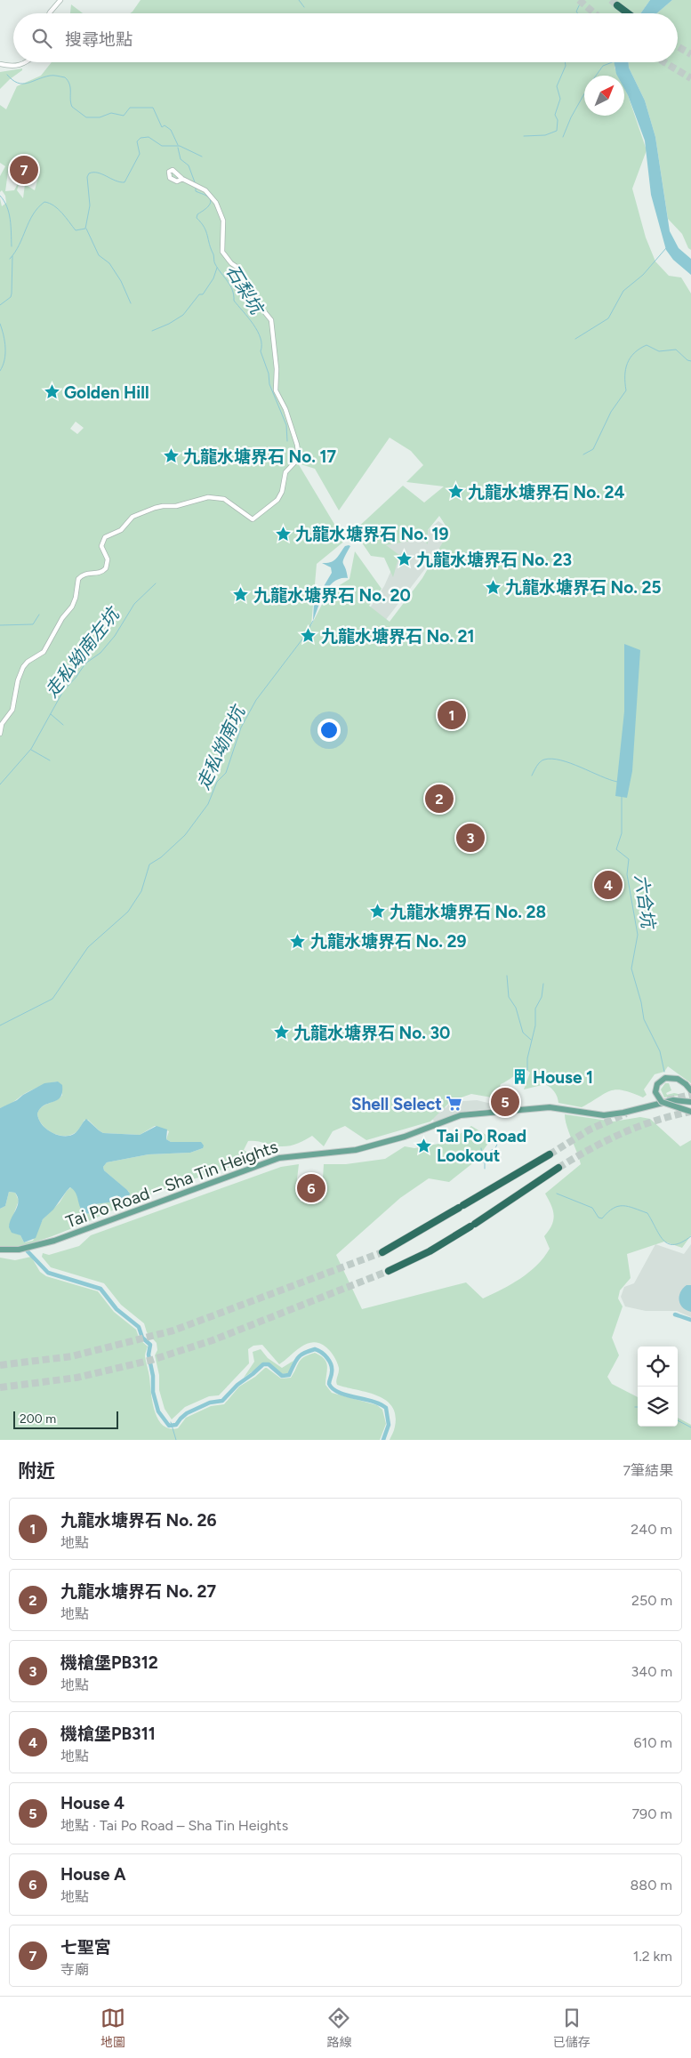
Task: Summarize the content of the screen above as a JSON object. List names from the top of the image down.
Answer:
{
  "streets": {
    "main road": ["Tai Po Road – Sha Tin Heights"]
  },
  "water": [
    "石梨坑",
    "走私坳南左坑",
    "走私坳南坑",
    "六合坑"
  ],
  "places": {
    "place": [
      "Golden Hill",
      "九龍水塘界石 No. 17",
      "九龍水塘界石 No. 24",
      "九龍水塘界石 No. 19",
      "九龍水塘界石 No. 23",
      "九龍水塘界石 No. 25",
      "九龍水塘界石 No. 20",
      "九龍水塘界石 No. 21",
      "九龍水塘界石 No. 28",
      "九龍水塘界石 No. 29",
      "九龍水塘界石 No. 30",
      "Tai Po Road Lookout"
    ],
    "building": ["House 1"],
    "supermarket": ["Shell Select"]
  },
  "scale_bar": "200 m",
  "north": "top right",
  "page": {
    "search": "搜尋地點",
    "pins": [
      "7",
      "1",
      "2",
      "3",
      "4",
      "5",
      "6"
    ],
    "scale": "200 m",
    "heading": ["附近", "7筆結果"],
    "list": [
      {
        "mark": "1",
        "name": "九龍水塘界石 No. 26",
        "note": "地點",
        "value": "240 m"
      },
      {
        "mark": "2",
        "name": "九龍水塘界石 No. 27",
        "note": "地點",
        "value": "250 m"
      },
      {
        "mark": "3",
        "name": "機槍堡PB312",
        "note": "地點",
        "value": "340 m"
      },
      {
        "mark": "4",
        "name": "機槍堡PB311",
        "note": "地點",
        "value": "610 m"
      },
      {
        "mark": "5",
        "name": "House 4",
        "note": "地點 · Tai Po Road – Sha Tin Heights",
        "value": "790 m"
      },
      {
        "mark": "6",
        "name": "House A",
        "note": "地點",
        "value": "880 m"
      },
      {
        "mark": "7",
        "name": "七聖宮",
        "note": "寺廟",
        "value": "1.2 km"
      }
    ],
    "nav": ["地圖", "路線", "已儲存"]
  }
}
